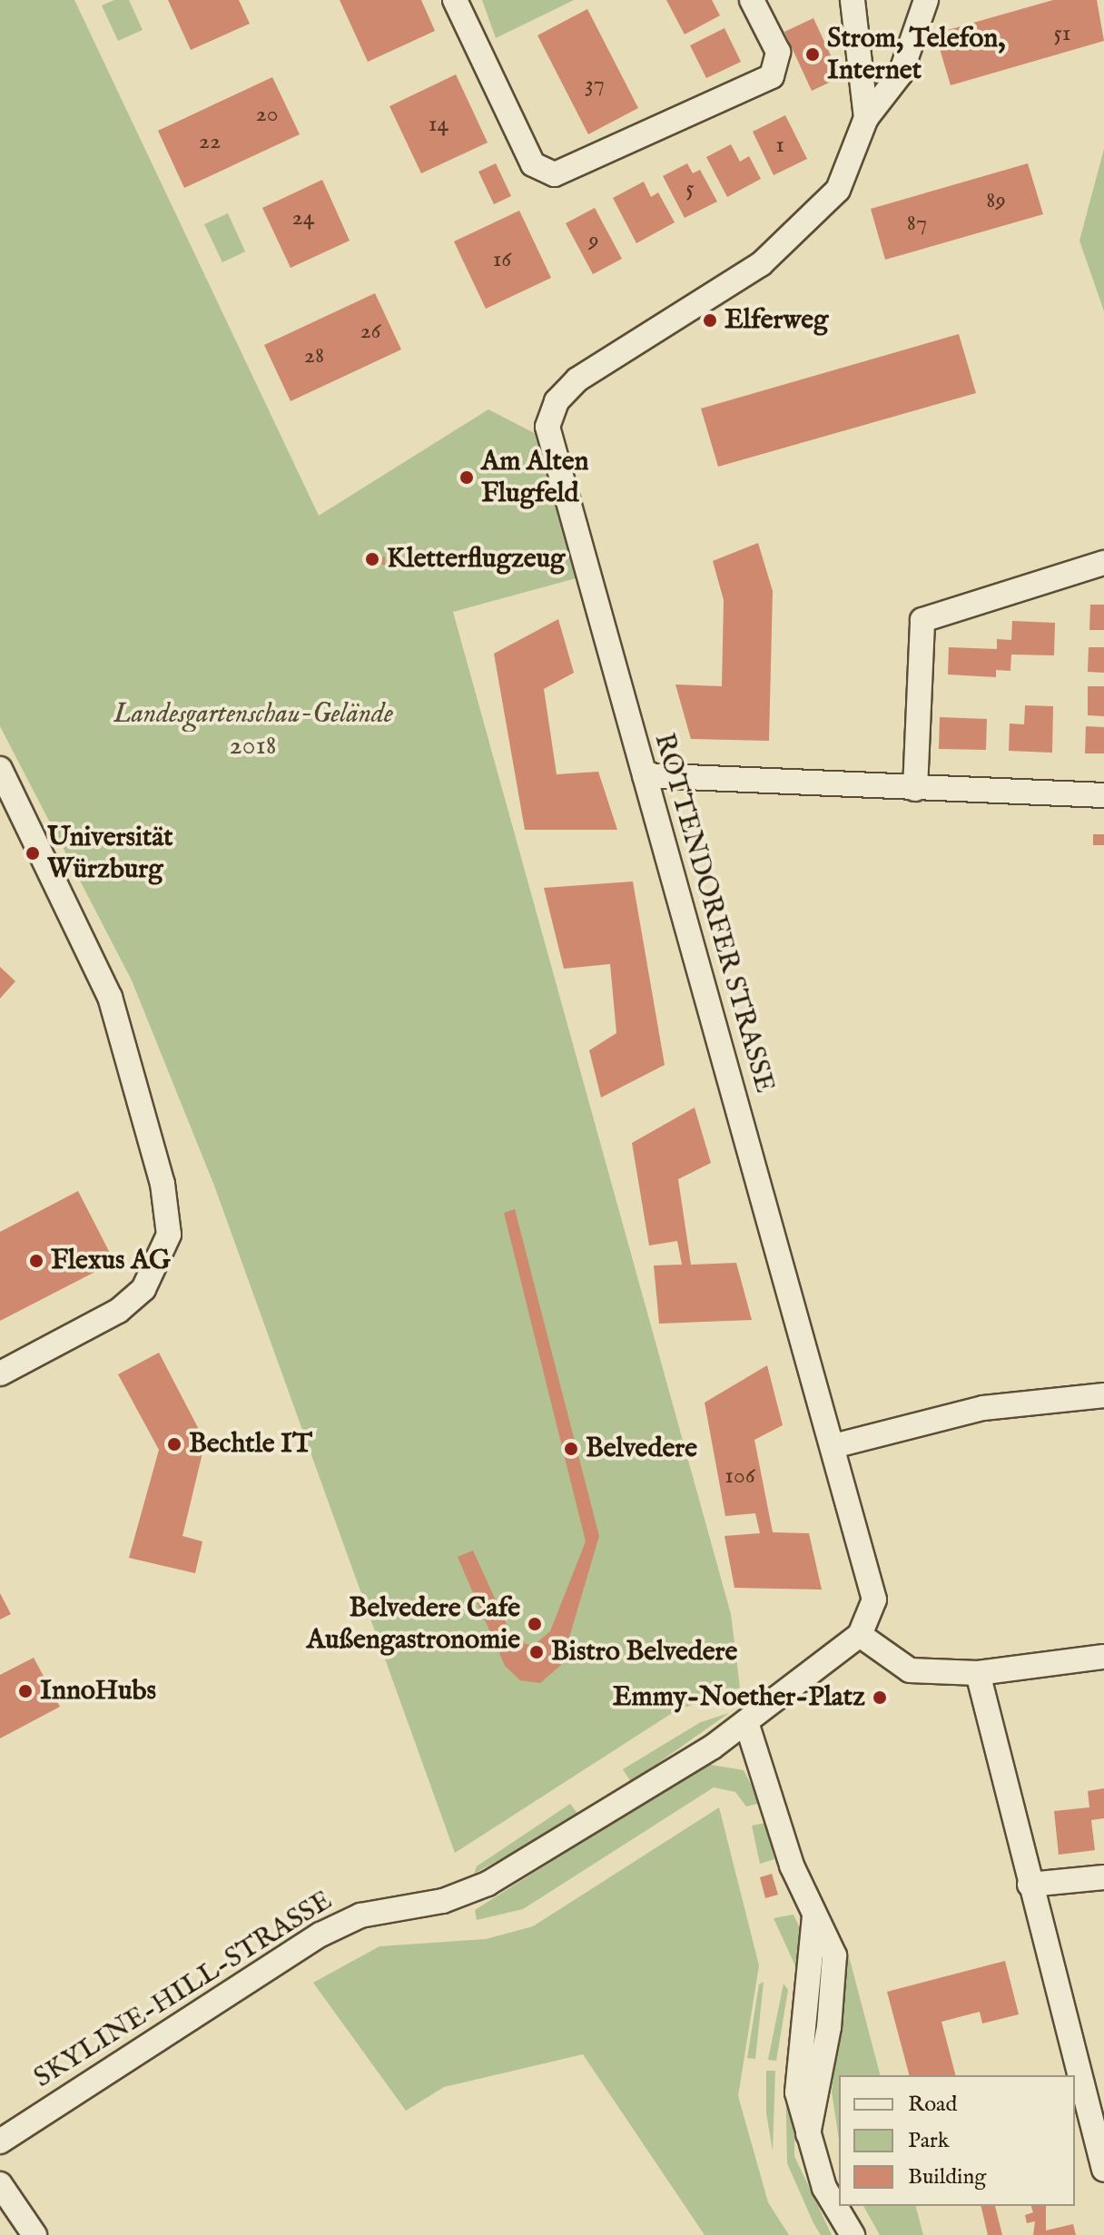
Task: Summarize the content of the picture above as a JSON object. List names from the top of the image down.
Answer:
{
  "streets": {
    "street": ["ROTTENDORFER STRASSE", "SKYLINE-HILL-STRASSE"]
  },
  "parks": ["Landesgartenschau-Gelände 2018"],
  "places": [
    "Strom, Telefon, Internet",
    "Elferweg",
    "Am Alten Flugfeld",
    "Kletterflugzeug",
    "Universität Würzburg",
    "Flexus AG",
    "Bechtle IT",
    "Belvedere",
    "Belvedere Cafe Außengastronomie",
    "Bistro Belvedere",
    "InnoHubs",
    "Emmy-Noether-Platz"
  ],
  "house_numbers": [
    "51",
    "37",
    "20",
    "14",
    "22",
    "1",
    "5",
    "89",
    "24",
    "87",
    "9",
    "16",
    "26",
    "28",
    "106"
  ],
  "legend": ["Road", "Park", "Building"]
}
